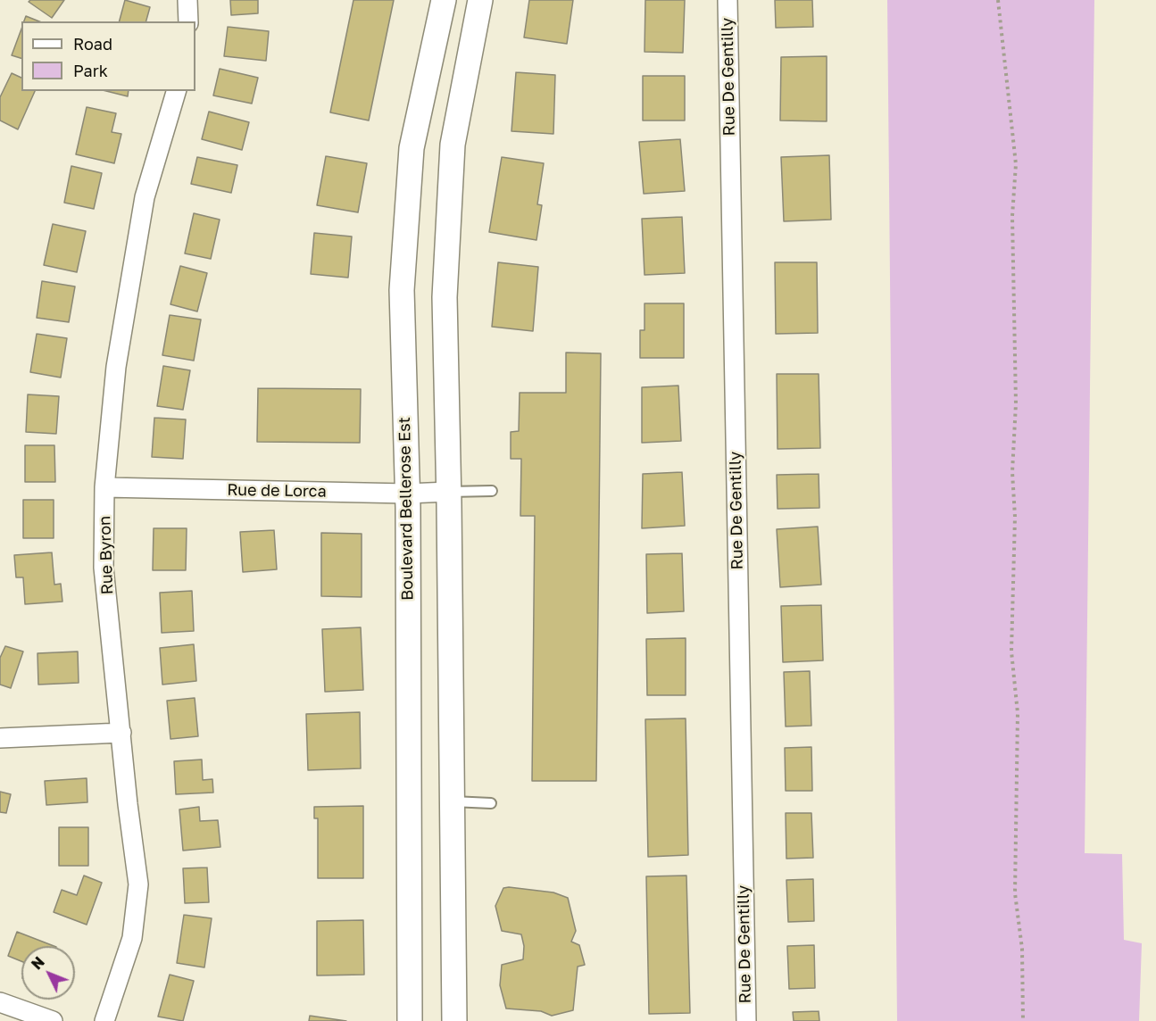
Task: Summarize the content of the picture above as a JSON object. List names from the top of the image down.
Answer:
{
  "streets": {
    "street": [
      "Rue De Gentilly",
      "Rue de Lorca",
      "Boulevard Bellerose Est",
      "Rue Byron"
    ]
  },
  "crossings": [
    ["Rue de Lorca", "Boulevard Bellerose Est"],
    ["Rue de Lorca", "Rue Byron"]
  ],
  "legend": ["Road", "Park"],
  "north": "top left"
}
